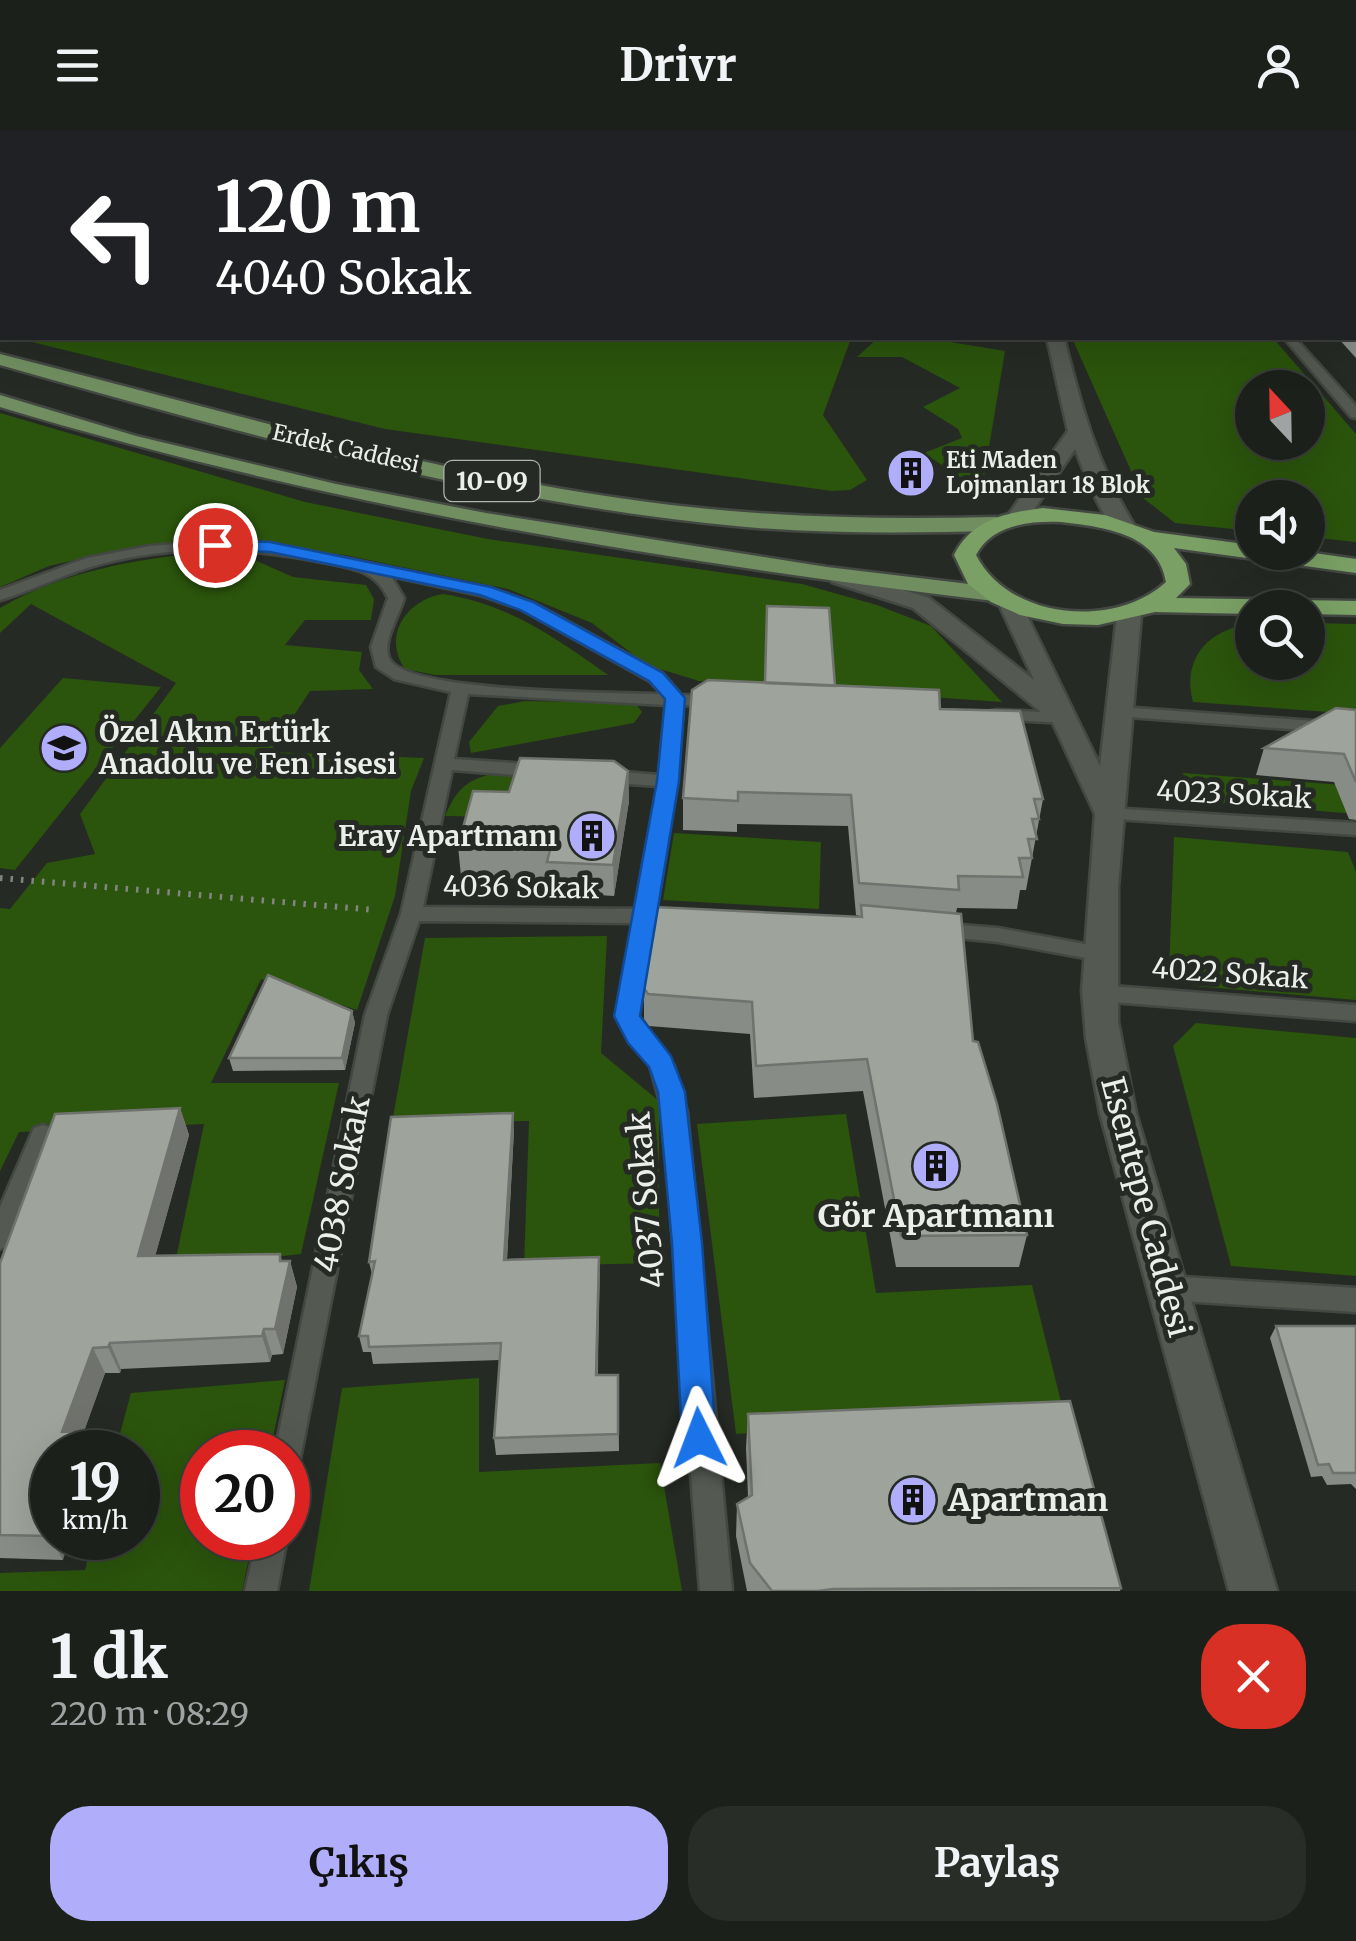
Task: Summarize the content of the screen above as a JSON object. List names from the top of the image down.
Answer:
{
  "streets": {
    "highway": ["Esentepe Caddesi"],
    "main road": ["Erdek Caddesi", "10-09"],
    "lane": [
      "4023 Sokak",
      "4036 Sokak",
      "4022 Sokak",
      "4038 Sokak",
      "4037 Sokak"
    ]
  },
  "crossings": [
    ["Erdek Caddesi", "Esentepe Caddesi"],
    ["4023 Sokak", "Esentepe Caddesi"],
    ["4036 Sokak", "4038 Sokak"],
    ["4036 Sokak", "4037 Sokak"],
    ["4022 Sokak", "Esentepe Caddesi"]
  ],
  "places": {
    "building": [
      "Eti Maden Lojmanları 18 Blok",
      "Eray Apartmanı",
      "Gör Apartmanı",
      "Apartman"
    ],
    "school or university": ["Özel Akın Ertürk Anadolu ve Fen Lisesi"]
  },
  "north": "top",
  "page": {
    "header": "Drivr",
    "turn": ["120 m", "4040 Sokak"],
    "speed": "19 km/h",
    "limit": "20",
    "heading": ["1 dk", "220 m · 08:29"],
    "buttons": ["Çıkış", "Paylaş"]
  }
}
